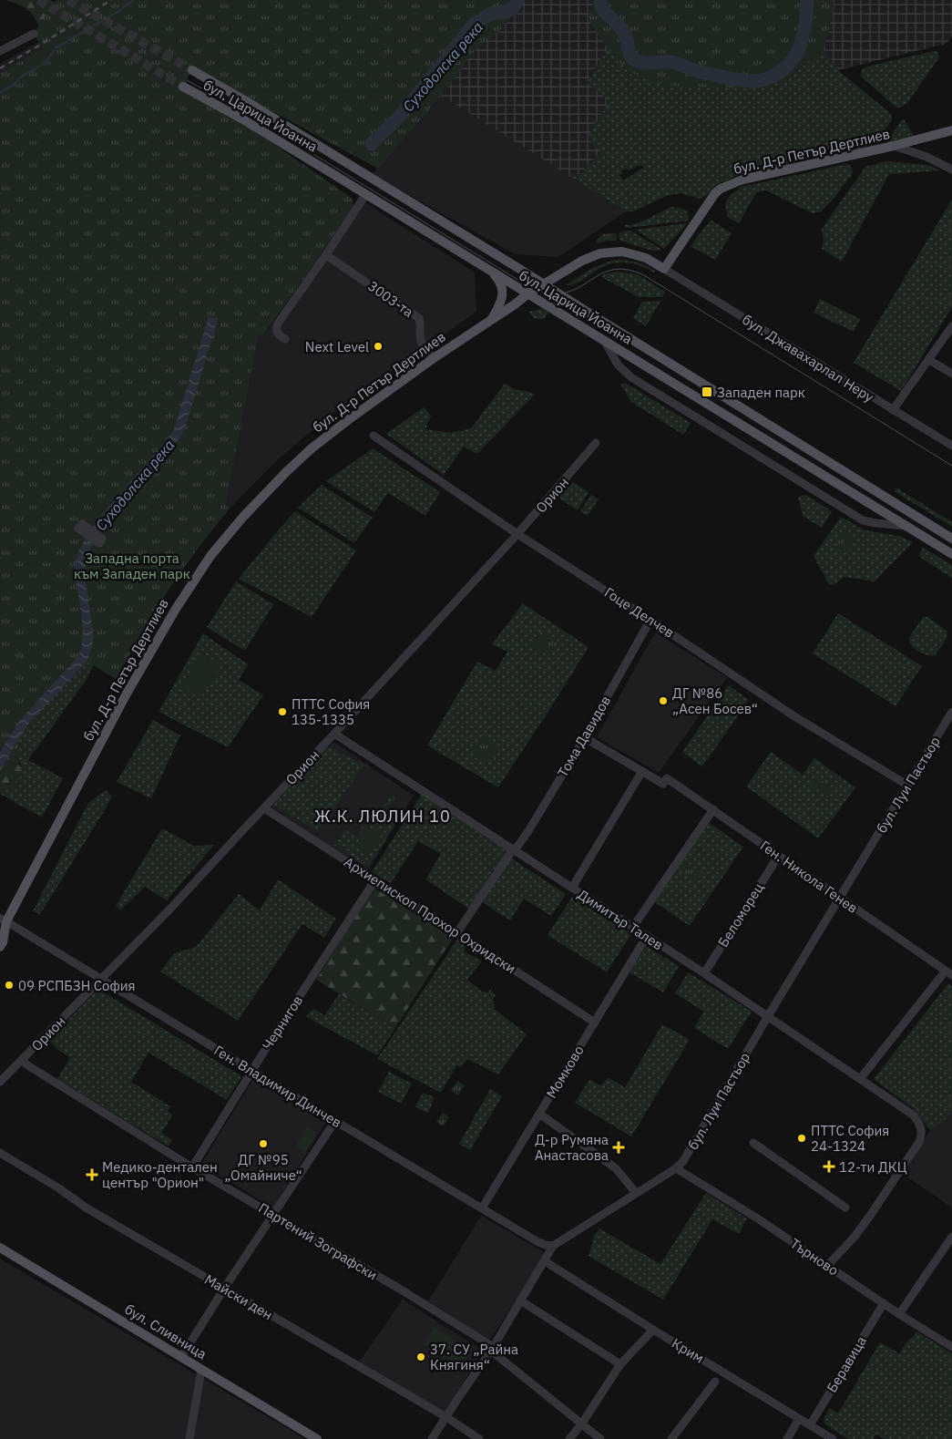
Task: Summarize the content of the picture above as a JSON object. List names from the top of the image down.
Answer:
{
  "streets": {
    "main road": ["бул. Царица Йоанна", "бул. Д-р Петър Дертлиев", "бул. Сливница"],
    "street": [
      "3003-та",
      "бул. Джавахарлал Неру",
      "Орион",
      "Гоце Делчев",
      "Тома Давидов",
      "бул. Луи Пастьор",
      "Ген. Никола Генев",
      "Архиепископ Прохор Охридски",
      "Беломорец",
      "Димитър Талев",
      "Чернигов",
      "Момково",
      "Ген. Владимир Динчев",
      "Партений Зографски",
      "Търново",
      "Майски ден",
      "Крим",
      "Беравица"
    ]
  },
  "crossings": [
    ["бул. Царица Йоанна", "бул. Д-р Петър Дертлиев"],
    ["бул. Д-р Петър Дертлиев", "3003-та"],
    ["бул. Д-р Петър Дертлиев", "бул. Джавахарлал Неру"],
    ["бул. Д-р Петър Дертлиев", "Ген. Владимир Динчев"],
    ["Орион", "Гоце Делчев"],
    ["Орион", "Архиепископ Прохор Охридски"],
    ["Орион", "Димитър Талев"],
    ["Орион", "Ген. Владимир Динчев"],
    ["Орион", "Партений Зографски"],
    ["Гоце Делчев", "Тома Давидов"],
    ["Гоце Делчев", "бул. Луи Пастьор"],
    ["Тома Давидов", "Ген. Никола Генев"],
    ["Тома Давидов", "Архиепископ Прохор Охридски"],
    ["Тома Давидов", "Димитър Талев"],
    ["бул. Луи Пастьор", "Ген. Никола Генев"],
    ["бул. Луи Пастьор", "Димитър Талев"],
    ["бул. Луи Пастьор", "Ген. Владимир Динчев"],
    ["бул. Луи Пастьор", "Партений Зографски"],
    ["бул. Луи Пастьор", "Търново"],
    ["бул. Луи Пастьор", "Майски ден"],
    ["бул. Луи Пастьор", "Крим"],
    ["Ген. Никола Генев", "Беломорец"],
    ["Архиепископ Прохор Охридски", "Чернигов"],
    ["Архиепископ Прохор Охридски", "Момково"],
    ["Беломорец", "Димитър Талев"],
    ["Димитър Талев", "Момково"],
    ["Димитър Талев", "Търново"],
    ["Чернигов", "Ген. Владимир Динчев"],
    ["Чернигов", "Партений Зографски"],
    ["Момково", "Ген. Владимир Динчев"],
    ["Търново", "Беравица"],
    ["Крим", "Беравица"]
  ],
  "districts": ["Ж.К. ЛЮЛИН 10"],
  "water": ["Суходолска река"],
  "parks": ["Западна порта към Западен парк"],
  "places": {
    "other": [
      "Next Level",
      "ДГ №86 „Асен Босев“",
      "ПТТС София 135-1335",
      "09 РСПБЗН София",
      "ПТТС София 24-1324",
      "ДГ №95 „Омайниче“",
      "37. СУ „Райна Княгиня“"
    ],
    "transit": ["Западен парк"],
    "health": ["Д-р Румяна Анастасова", "12-ти ДКЦ", "Медико-дентален център \"Орион\""]
  }
}
